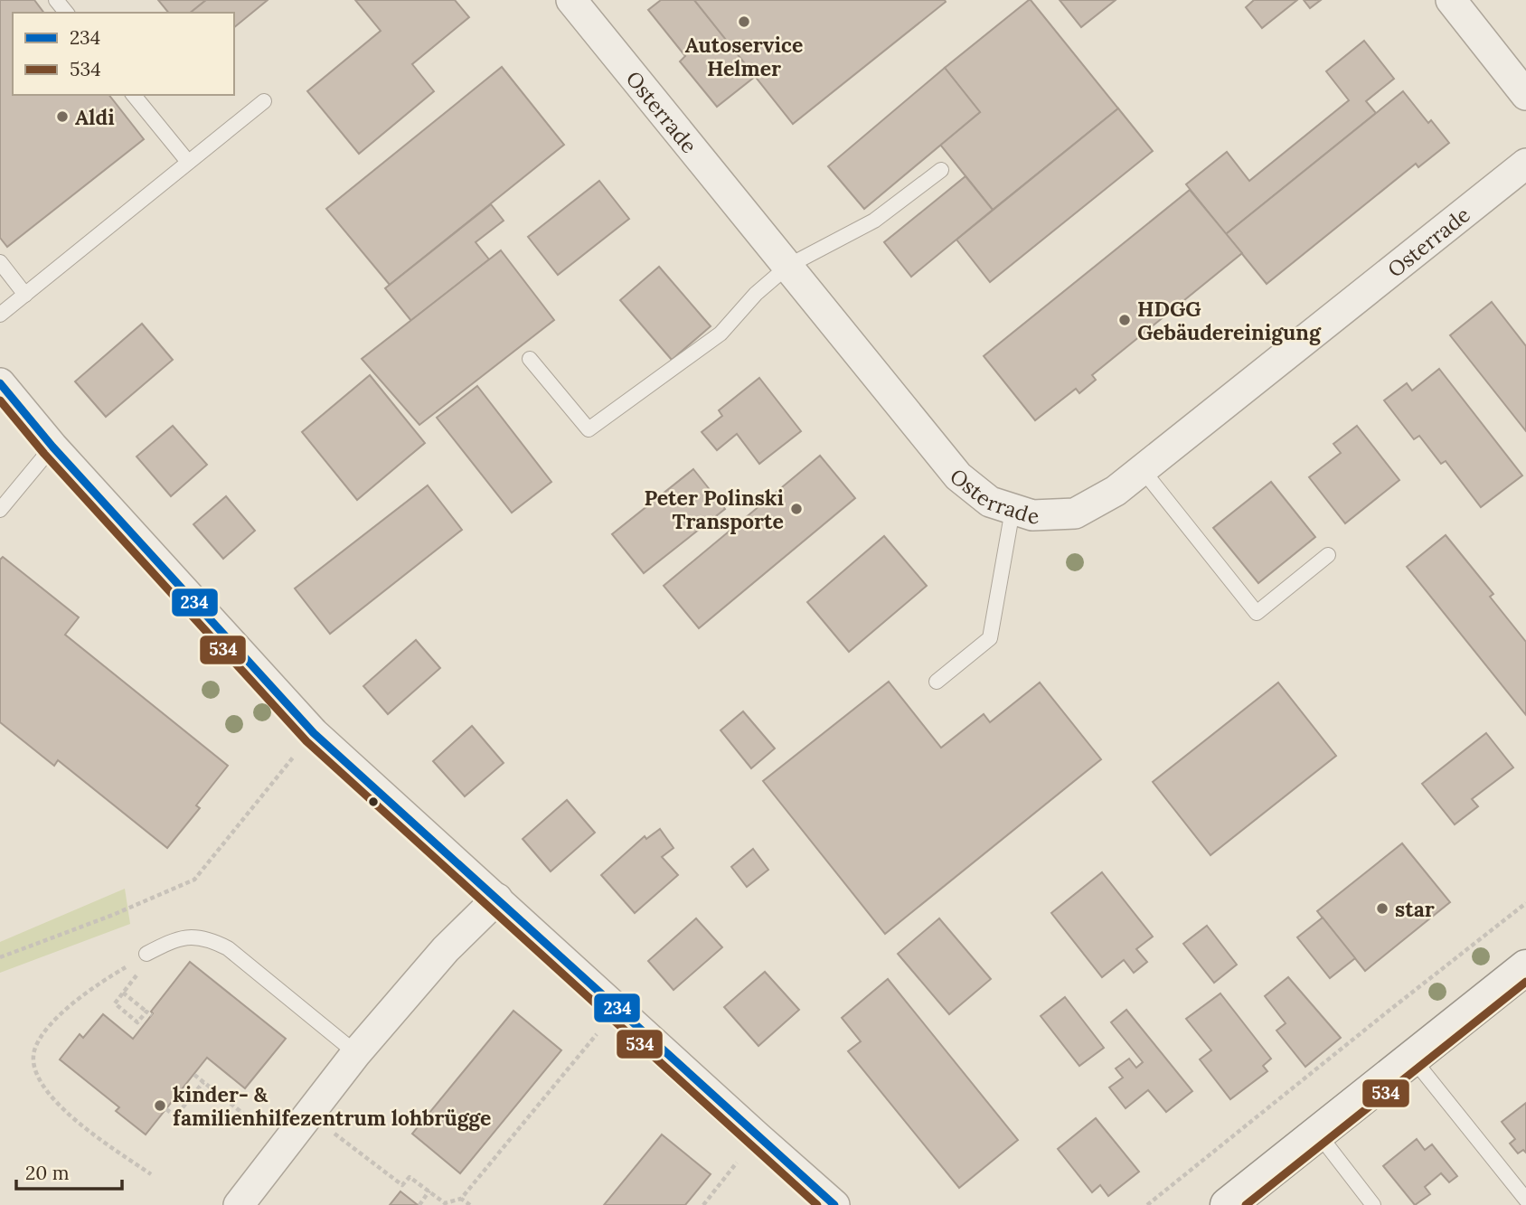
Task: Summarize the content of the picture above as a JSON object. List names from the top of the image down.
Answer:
{
  "streets": {
    "street": ["Osterrade"]
  },
  "places": [
    "Autoservice Helmer",
    "Aldi",
    "HDGG Gebäudereinigung",
    "Peter Polinski Transporte",
    "star",
    "kinder- & familienhilfezentrum lohbrügge"
  ],
  "lines": ["transit line 234", "transit line 534"],
  "legend": ["234", "534"],
  "scale_bar": "20 m"
}
